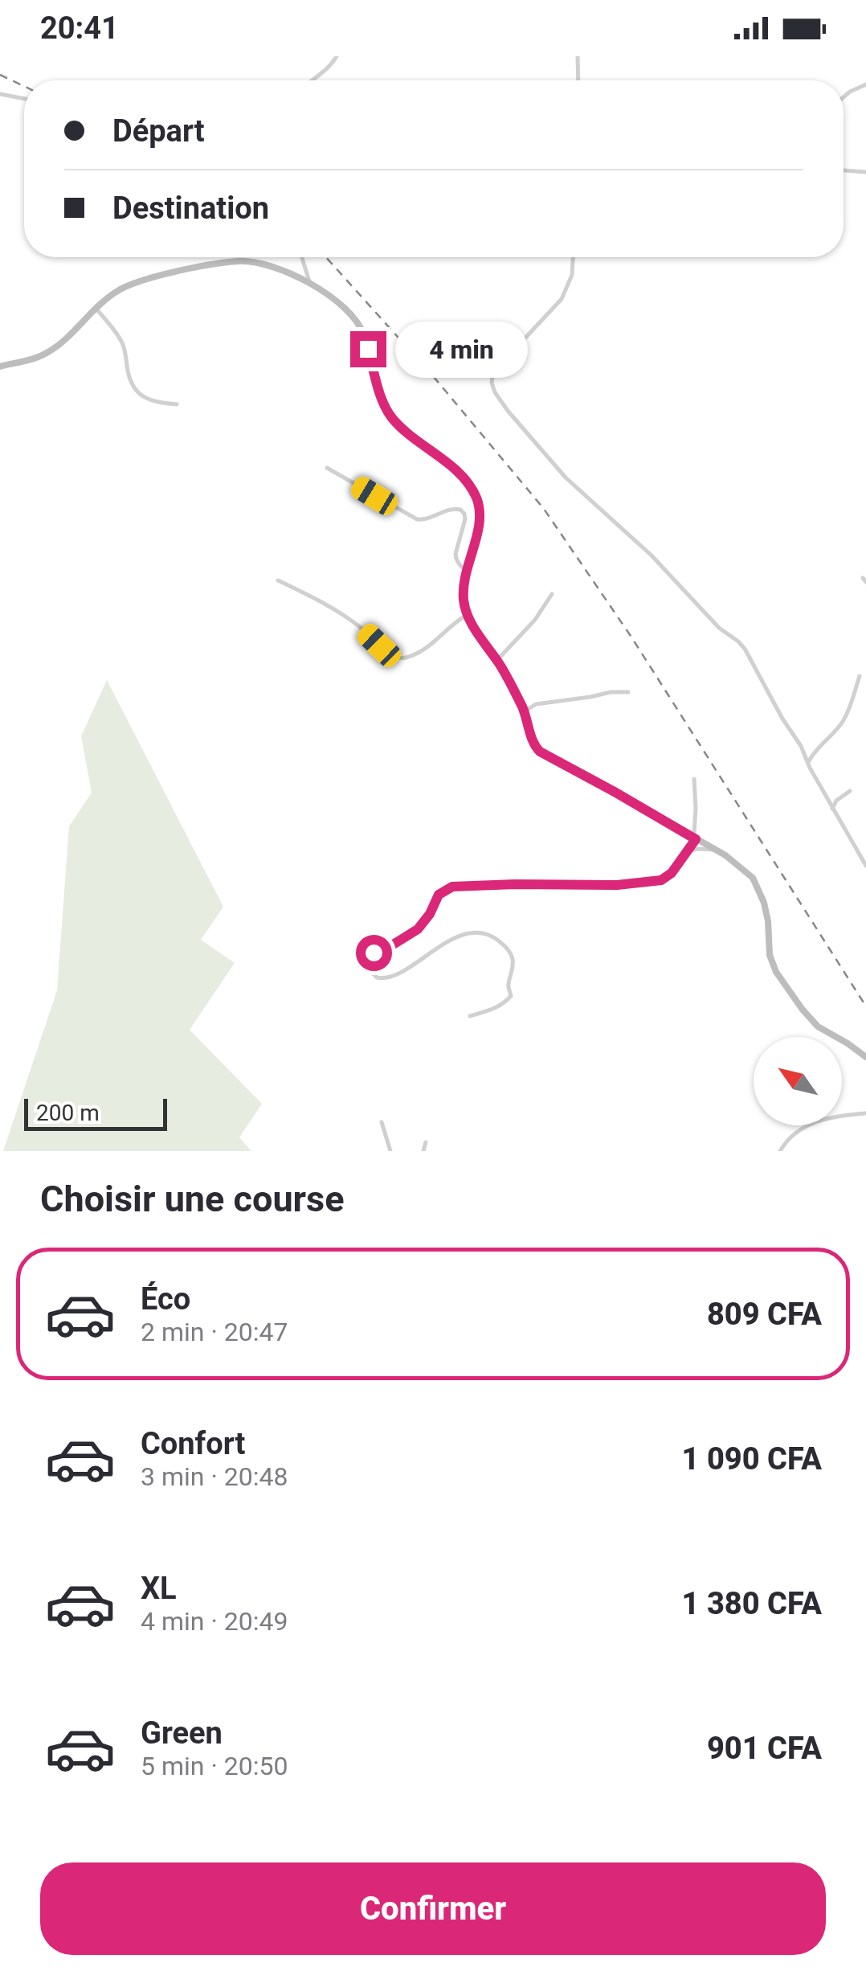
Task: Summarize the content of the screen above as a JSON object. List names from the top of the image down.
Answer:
{
  "scale_bar": "200 m",
  "north": "top left",
  "page": {
    "status": "20:41",
    "banner": ["Départ", "Destination"],
    "bubble": "4 min",
    "scale": "200 m",
    "heading": "Choisir une course",
    "list": [
      {
        "name": "Éco",
        "note": "2 min · 20:47",
        "value": "809 CFA"
      },
      {
        "name": "Confort",
        "note": "3 min · 20:48",
        "value": "1 090 CFA"
      },
      {
        "name": "XL",
        "note": "4 min · 20:49",
        "value": "1 380 CFA"
      },
      {
        "name": "Green",
        "note": "5 min · 20:50",
        "value": "901 CFA"
      }
    ],
    "buttons": "Confirmer"
  }
}
